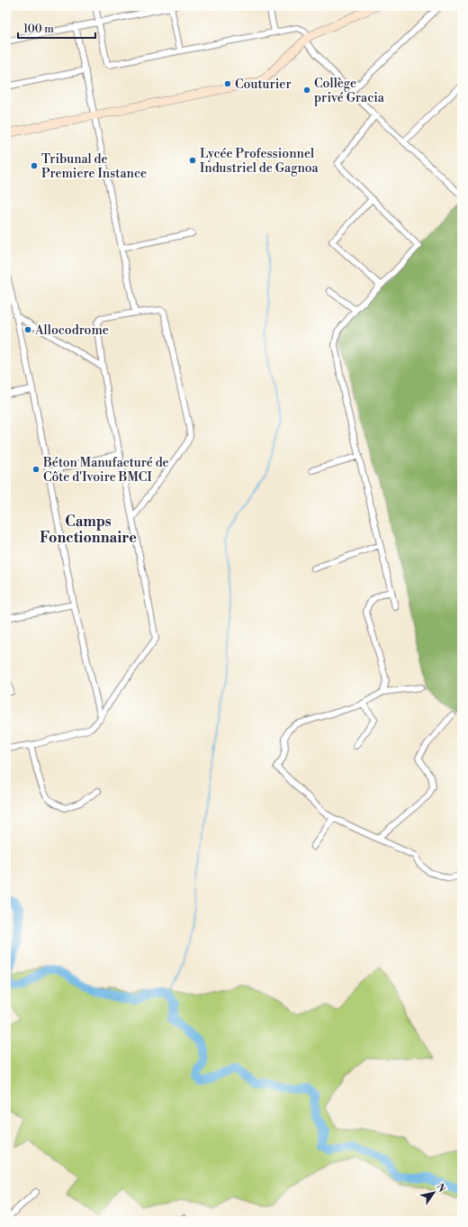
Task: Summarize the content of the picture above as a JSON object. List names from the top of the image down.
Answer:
{
  "districts": ["Camps Fonctionnaire"],
  "places": [
    "Couturier",
    "Collège privé Gracia",
    "Lycée Professionnel Industriel de Gagnoa",
    "Tribunal de Premiere Instance",
    "Allocodrome",
    "Béton Manufacturé de Côte d'Ivoire BMCI"
  ],
  "scale_bar": "100 m",
  "north": "top right"
}
